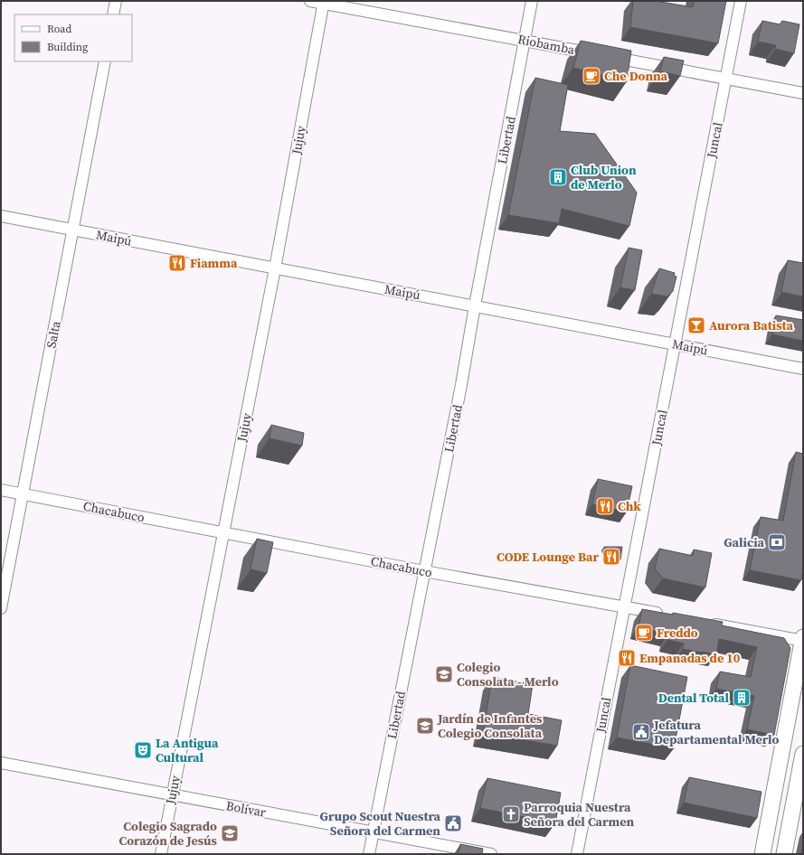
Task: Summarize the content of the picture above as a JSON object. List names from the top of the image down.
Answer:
{
  "streets": {
    "street": [
      "Riobamba",
      "Jujuy",
      "Libertad",
      "Juncal",
      "Maipú",
      "Salta",
      "Chacabuco",
      "Bolívar"
    ]
  },
  "crossings": [
    ["Riobamba", "Jujuy"],
    ["Riobamba", "Libertad"],
    ["Jujuy", "Maipú"],
    ["Jujuy", "Chacabuco"],
    ["Jujuy", "Bolívar"],
    ["Libertad", "Maipú"],
    ["Libertad", "Chacabuco"],
    ["Libertad", "Bolívar"],
    ["Juncal", "Maipú"],
    ["Juncal", "Chacabuco"],
    ["Maipú", "Salta"],
    ["Salta", "Chacabuco"]
  ],
  "places": {
    "cafe": ["Che Donna", "Freddo"],
    "building": ["Club Union de Merlo", "Dental Total"],
    "restaurant": [
      "Fiamma",
      "Chk",
      "CODE Lounge Bar",
      "Empanadas de 10"
    ],
    "bar": ["Aurora Batista"],
    "bank": ["Galicia"],
    "school or university": ["Colegio Consolata - Merlo", "Jardín de Infantes Colegio Consolata", "Colegio Sagrado Corazón de Jesús"],
    "public building": ["Jefatura Departamental Merlo", "Grupo Scout Nuestra Señora del Carmen"],
    "theatre": ["La Antigua Cultural"],
    "church": ["Parroquia Nuestra Señora del Carmen"]
  },
  "legend": ["Road", "Building"]
}
